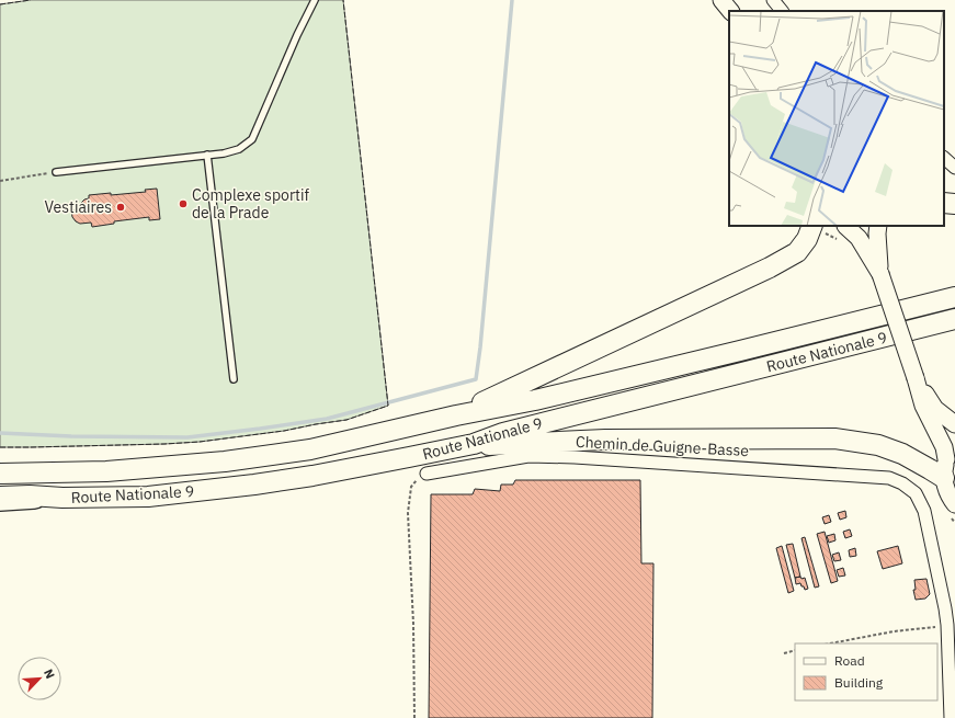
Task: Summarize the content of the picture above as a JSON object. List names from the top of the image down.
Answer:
{
  "streets": {
    "highway": ["Route Nationale 9"],
    "street": ["Chemin de Guigne-Basse"]
  },
  "places": ["Complexe sportif de la Prade", "Vestiaires"],
  "legend": ["Road", "Building"],
  "north": "top right"
}
